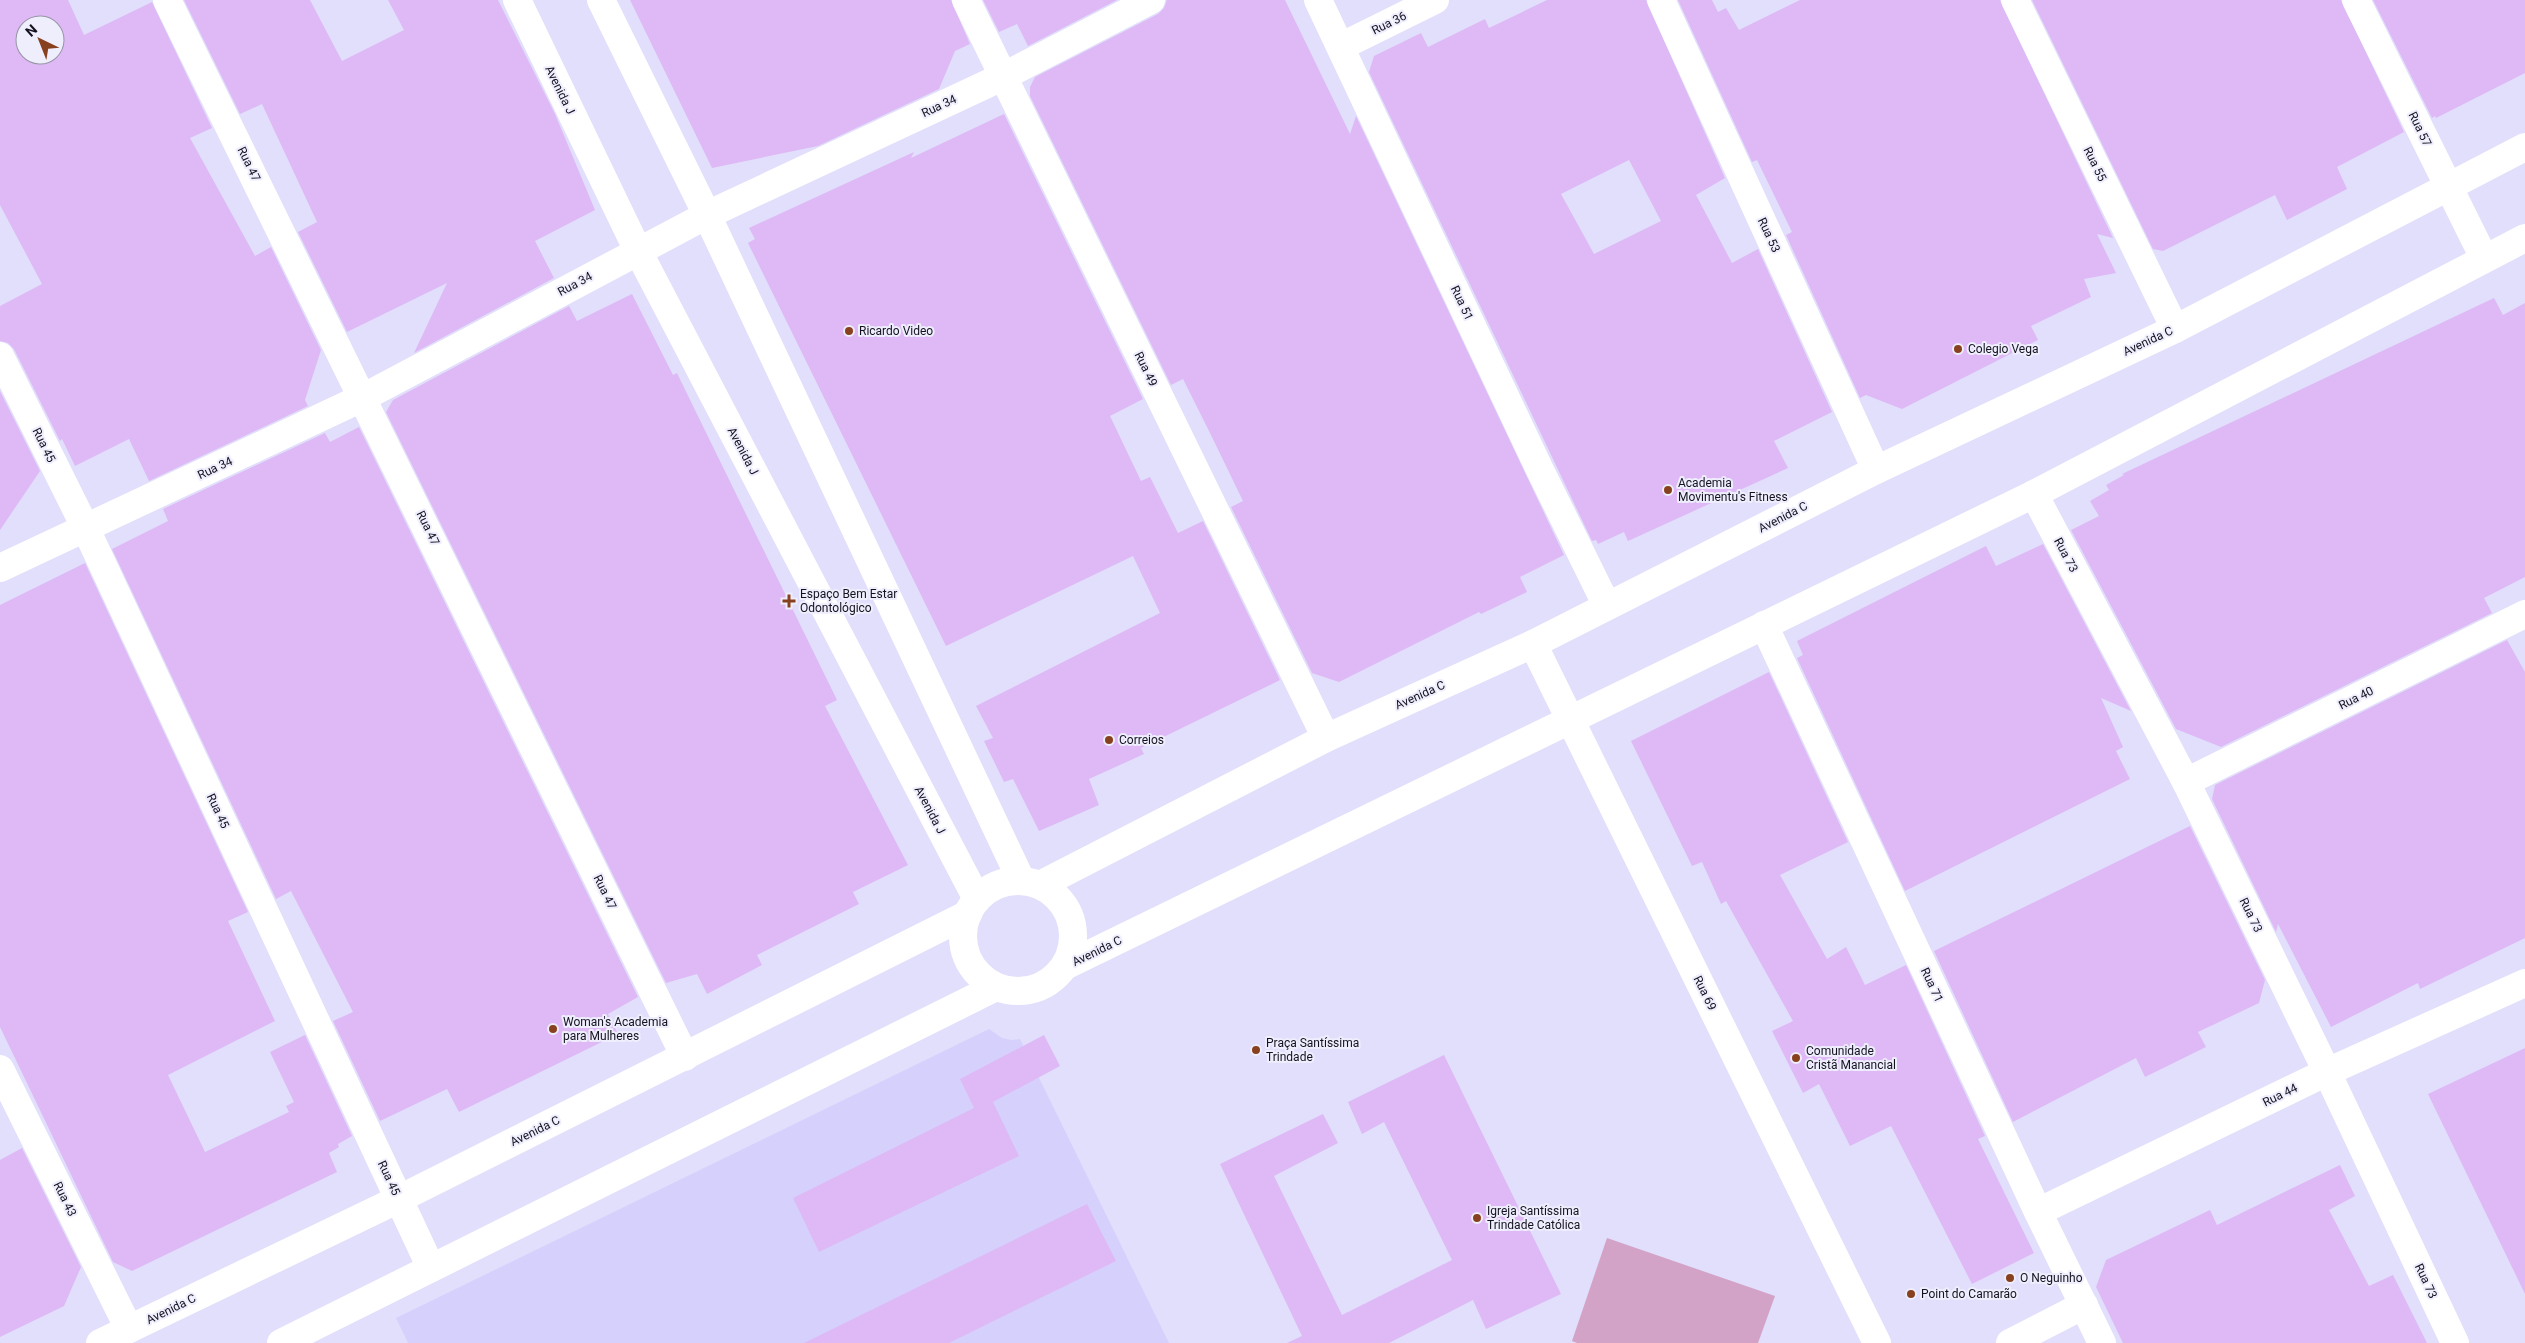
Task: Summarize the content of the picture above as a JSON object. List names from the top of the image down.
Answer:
{
  "streets": {
    "street": [
      "Rua 36",
      "Avenida J",
      "Rua 34",
      "Rua 57",
      "Rua 47",
      "Rua 55",
      "Rua 53",
      "Rua 51",
      "Avenida C",
      "Rua 49",
      "Rua 45",
      "Rua 73",
      "Rua 40",
      "Rua 71",
      "Rua 69",
      "Rua 44",
      "Rua 43"
    ]
  },
  "crossings": [
    ["Rua 36", "Rua 51"],
    ["Avenida J", "Rua 34"],
    ["Avenida J", "Avenida C"],
    ["Rua 34", "Rua 47"],
    ["Rua 34", "Rua 49"],
    ["Rua 34", "Rua 45"],
    ["Rua 57", "Avenida C"],
    ["Rua 47", "Avenida C"],
    ["Rua 55", "Avenida C"],
    ["Rua 53", "Avenida C"],
    ["Rua 51", "Avenida C"],
    ["Avenida C", "Rua 49"],
    ["Avenida C", "Rua 45"],
    ["Avenida C", "Rua 73"],
    ["Avenida C", "Rua 71"],
    ["Avenida C", "Rua 69"],
    ["Avenida C", "Rua 43"],
    ["Rua 73", "Rua 40"],
    ["Rua 73", "Rua 44"],
    ["Rua 71", "Rua 44"]
  ],
  "places": {
    "other": [
      "Ricardo Video",
      "Colegio Vega",
      "Academia Movimentu's Fitness",
      "Correios",
      "Woman's Academia para Mulheres",
      "Praça Santíssima Trindade",
      "Comunidade Cristã Manancial",
      "Igreja Santíssima Trindade Católica",
      "O Neguinho",
      "Point do Camarão"
    ],
    "health": ["Espaço Bem Estar Odontológico"]
  },
  "north": "top left"
}
